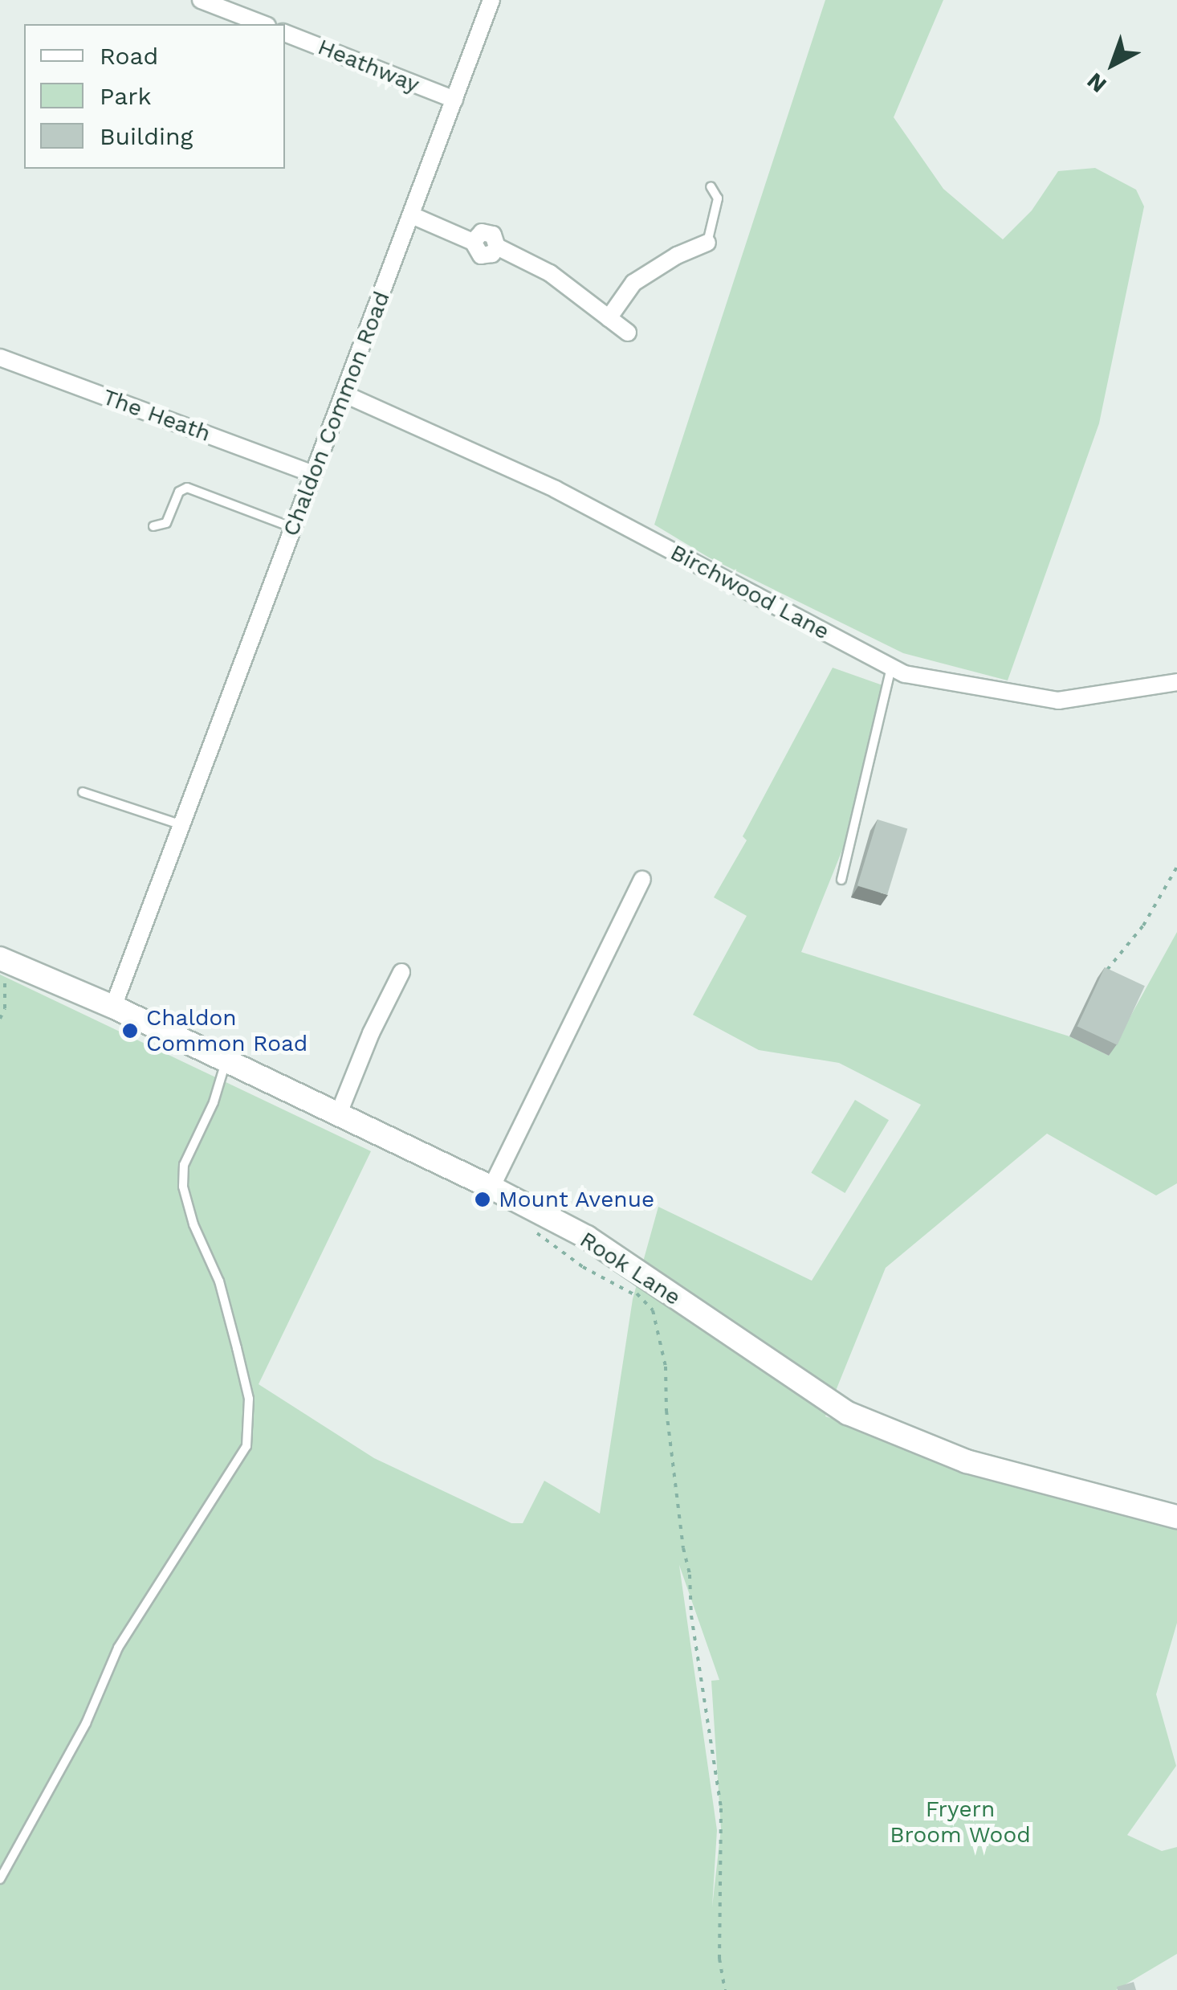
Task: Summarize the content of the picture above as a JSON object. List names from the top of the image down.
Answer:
{
  "streets": {
    "main road": ["Rook Lane"],
    "street": [
      "Heathway",
      "Chaldon Common Road",
      "The Heath",
      "Birchwood Lane"
    ]
  },
  "crossings": [
    ["Heathway", "Chaldon Common Road"],
    ["Chaldon Common Road", "The Heath"],
    ["Chaldon Common Road", "Birchwood Lane"],
    ["Chaldon Common Road", "Rook Lane"]
  ],
  "parks": ["Fryern Broom Wood"],
  "places": ["Chaldon Common Road", "Mount Avenue"],
  "legend": ["Road", "Park", "Building"],
  "north": "bottom left"
}
